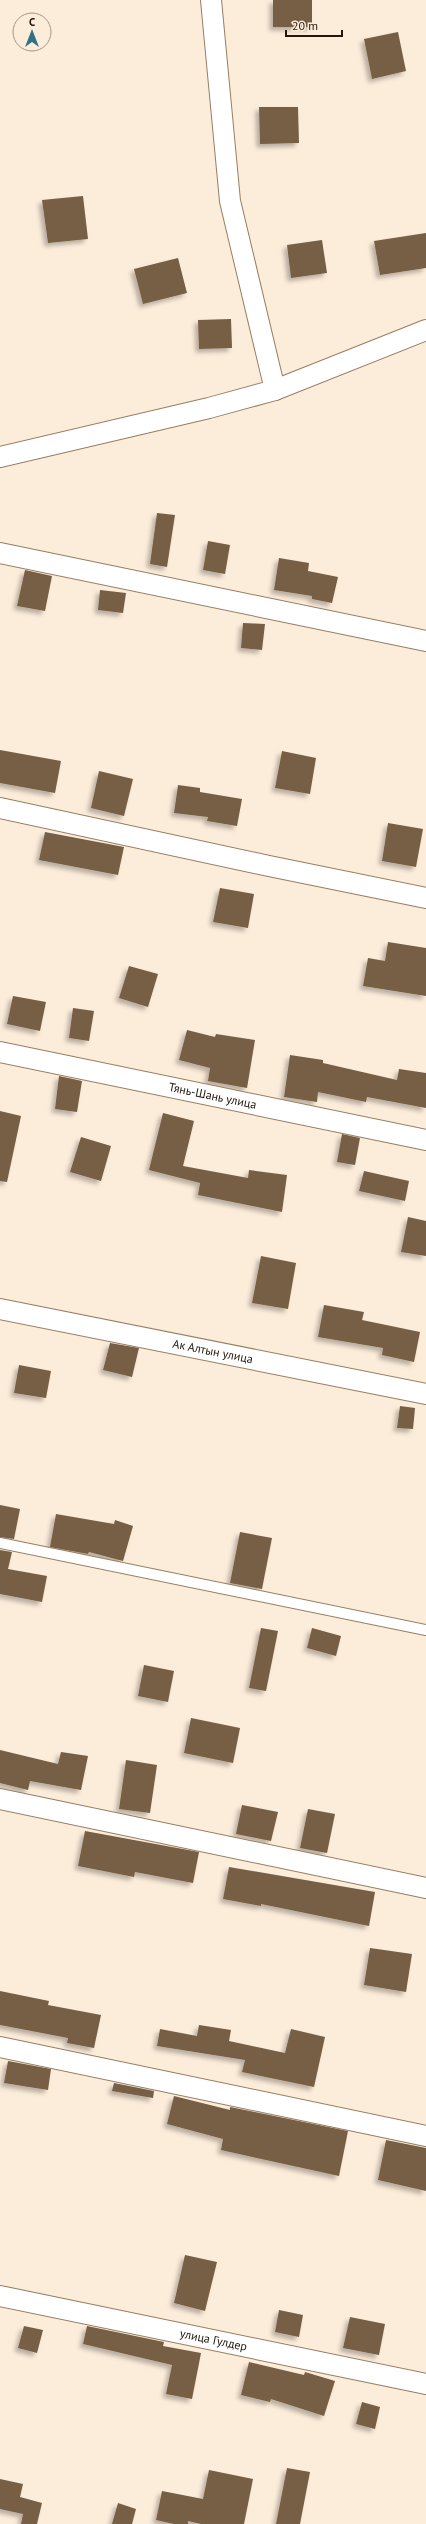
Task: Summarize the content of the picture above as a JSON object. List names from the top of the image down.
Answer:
{
  "streets": {
    "street": ["Тянь-Шань улица", "Ак Алтын улица", "улица Гулдер"]
  },
  "scale_bar": "20 m",
  "north": "top"
}
